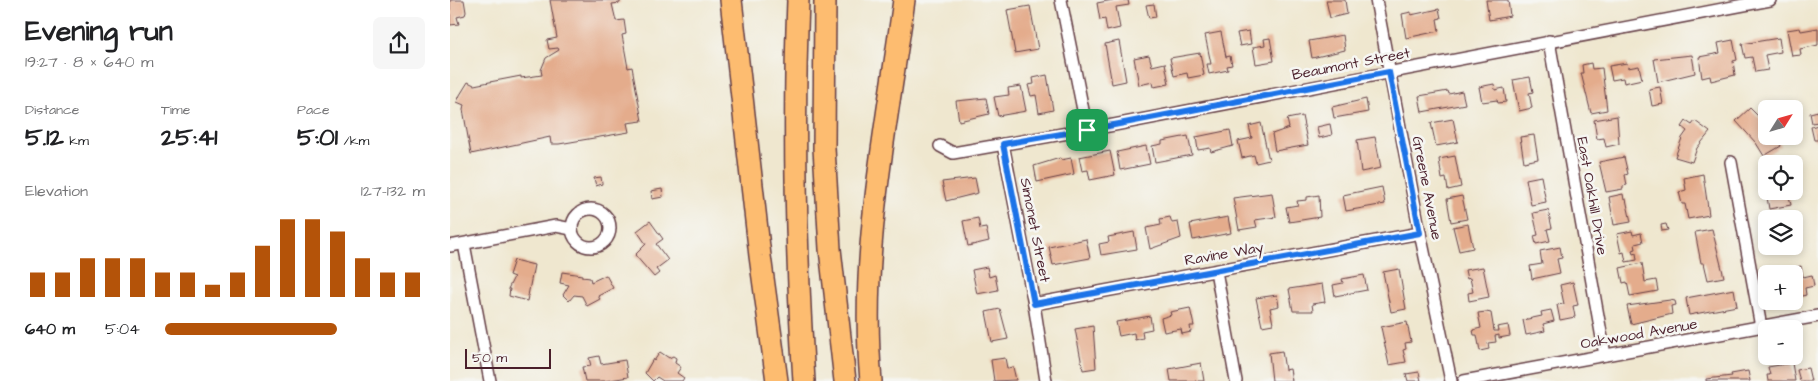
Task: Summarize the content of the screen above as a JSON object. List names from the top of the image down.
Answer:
{
  "streets": {
    "street": [
      "Beaumont Street",
      "Greene Avenue",
      "East Oakhill Drive",
      "Simonet Street",
      "Ravine Way",
      "Oakwood Avenue"
    ]
  },
  "crossings": [
    ["Beaumont Street", "Greene Avenue"],
    ["Beaumont Street", "East Oakhill Drive"],
    ["Beaumont Street", "Simonet Street"],
    ["Greene Avenue", "Ravine Way"],
    ["East Oakhill Drive", "Oakwood Avenue"],
    ["Simonet Street", "Ravine Way"]
  ],
  "scale_bar": "50 m",
  "north": "top right",
  "page": {
    "heading": ["Evening run", "19:27 · 8 × 640 m"],
    "stats": [
      ["Distance", "5.12 km"],
      ["Time", "25:41"],
      ["Pace", "5:01 /km"]
    ],
    "map_buttons": ["+", "−"],
    "chart": ["Elevation", "127–132 m"],
    "list": [
      {
        "name": "640 m",
        "note": "5:04"
      }
    ],
    "scale": "50 m"
  }
}
